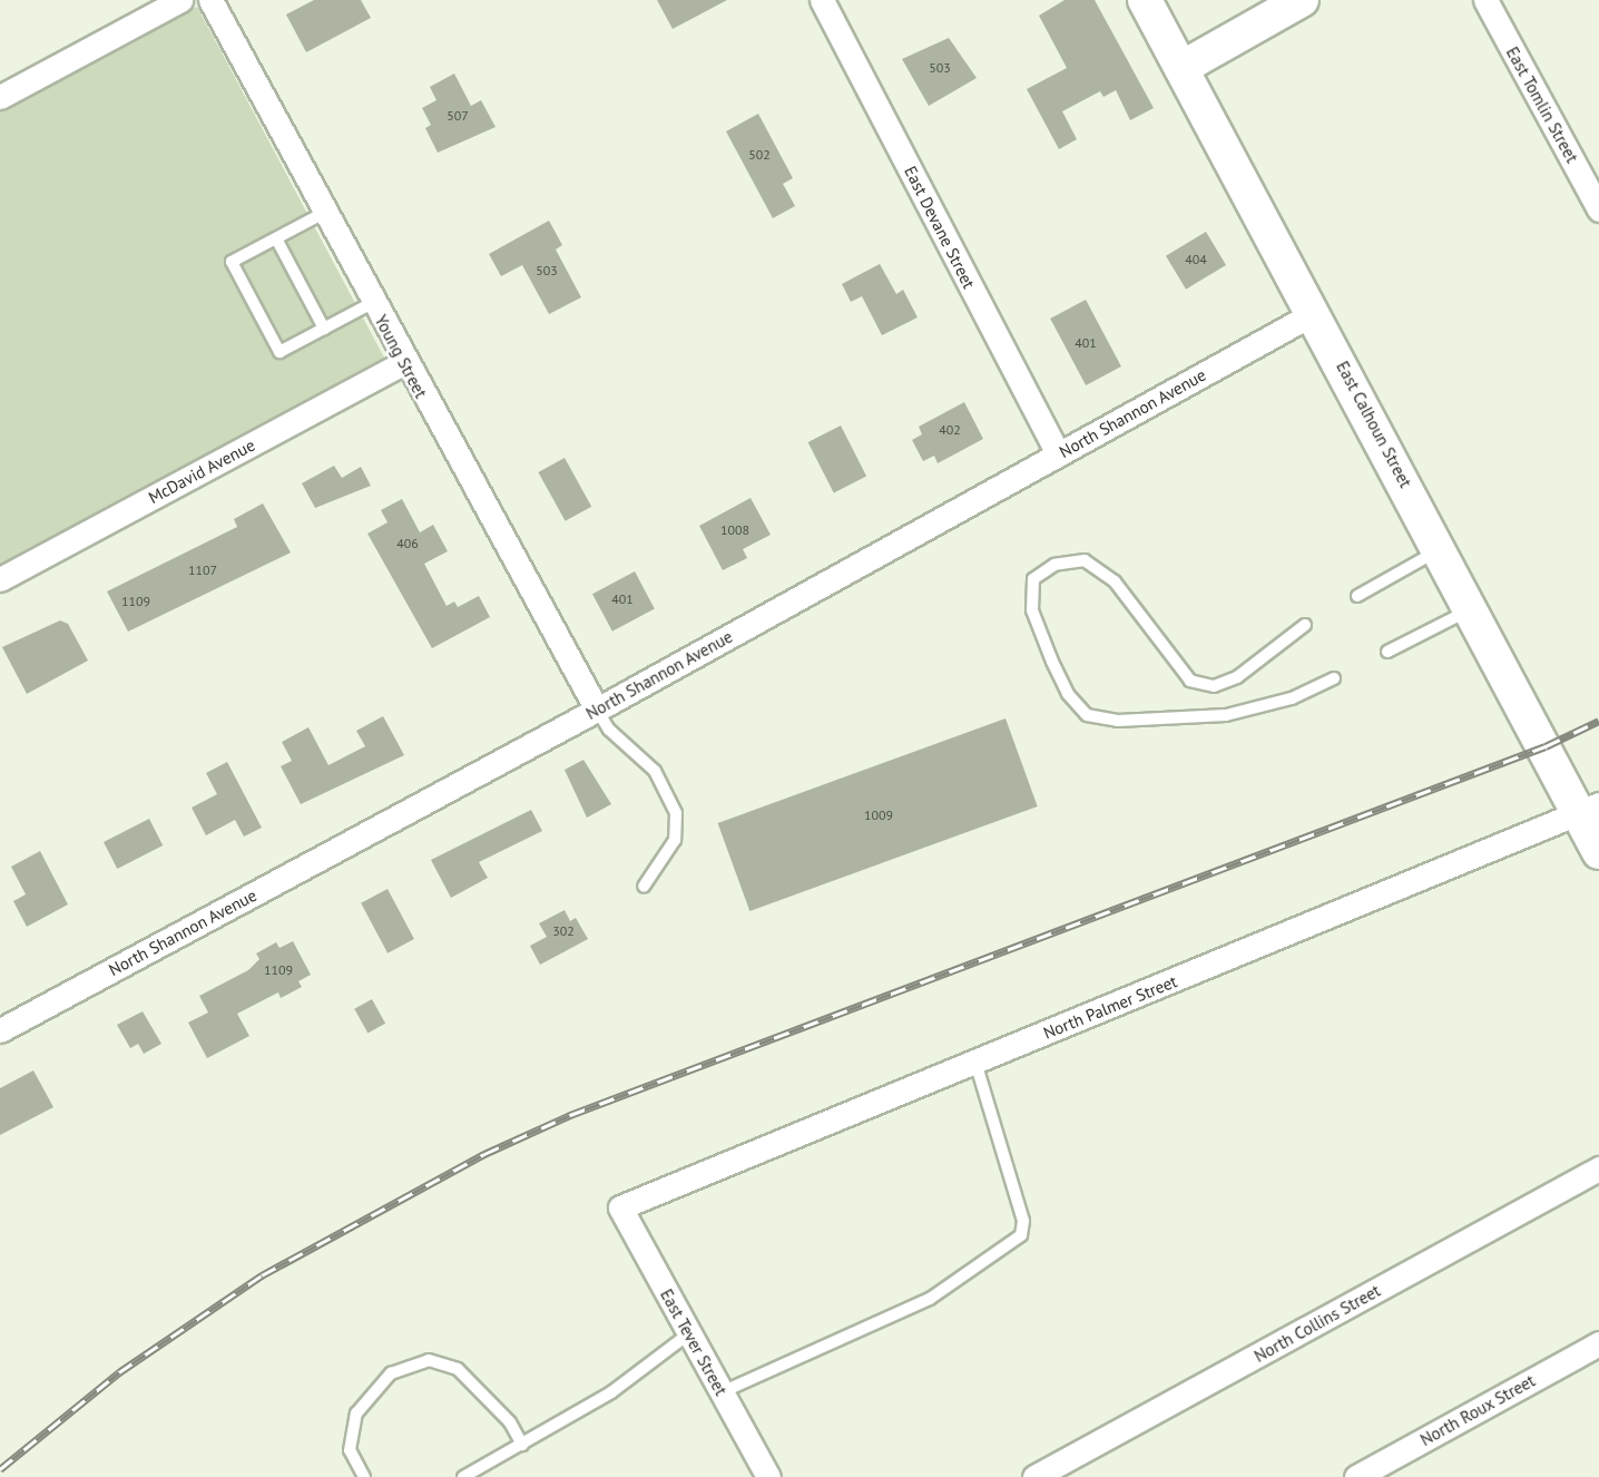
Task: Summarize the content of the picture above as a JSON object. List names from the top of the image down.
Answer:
{
  "streets": {
    "street": [
      "East Tomlin Street",
      "East Devane Street",
      "Young Street",
      "North Shannon Avenue",
      "East Calhoun Street",
      "McDavid Avenue",
      "North Palmer Street",
      "North Collins Street",
      "East Tever Street",
      "North Roux Street"
    ]
  },
  "crossings": [
    ["East Devane Street", "North Shannon Avenue"],
    ["Young Street", "North Shannon Avenue"],
    ["Young Street", "McDavid Avenue"],
    ["North Shannon Avenue", "East Calhoun Street"],
    ["East Calhoun Street", "North Palmer Street"],
    ["North Palmer Street", "East Tever Street"]
  ],
  "house_numbers": [
    "503",
    "507",
    "502",
    "404",
    "503",
    "401",
    "402",
    "1008",
    "406",
    "1107",
    "401",
    "1109",
    "1009",
    "302",
    "1109"
  ]
}
